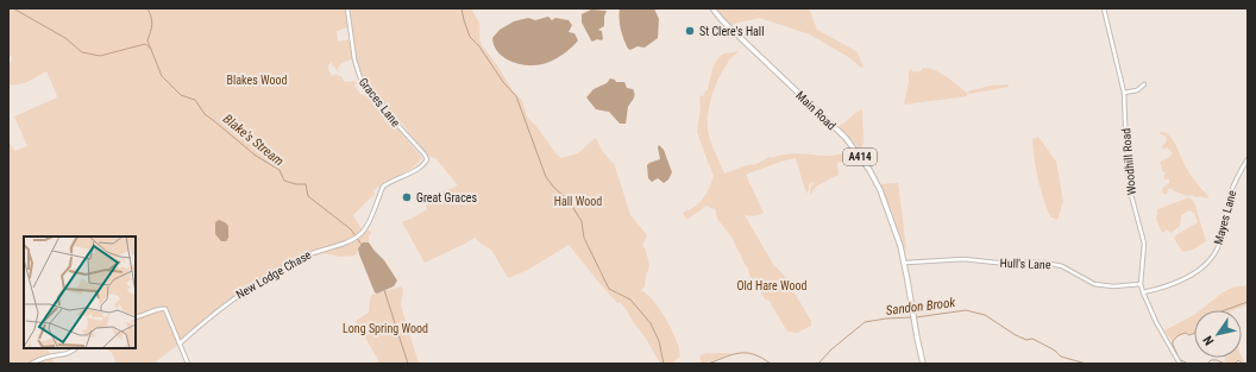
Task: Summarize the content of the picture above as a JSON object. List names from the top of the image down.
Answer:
{
  "streets": {
    "main road": ["Main Road", "A414"],
    "street": [
      "Graces Lane",
      "Woodhill Road",
      "Mayes Lane",
      "Hull's Lane",
      "New Lodge Chase"
    ]
  },
  "crossings": [
    ["Graces Lane", "New Lodge Chase"],
    ["Main Road", "Hull's Lane"],
    ["Woodhill Road", "Mayes Lane"],
    ["Woodhill Road", "Hull's Lane"]
  ],
  "water": ["Blake's Stream", "Sandon Brook"],
  "parks": [
    "Blakes Wood",
    "Hall Wood",
    "Old Hare Wood",
    "Long Spring Wood"
  ],
  "places": ["St Clere's Hall", "Great Graces"],
  "north": "bottom left"
}
